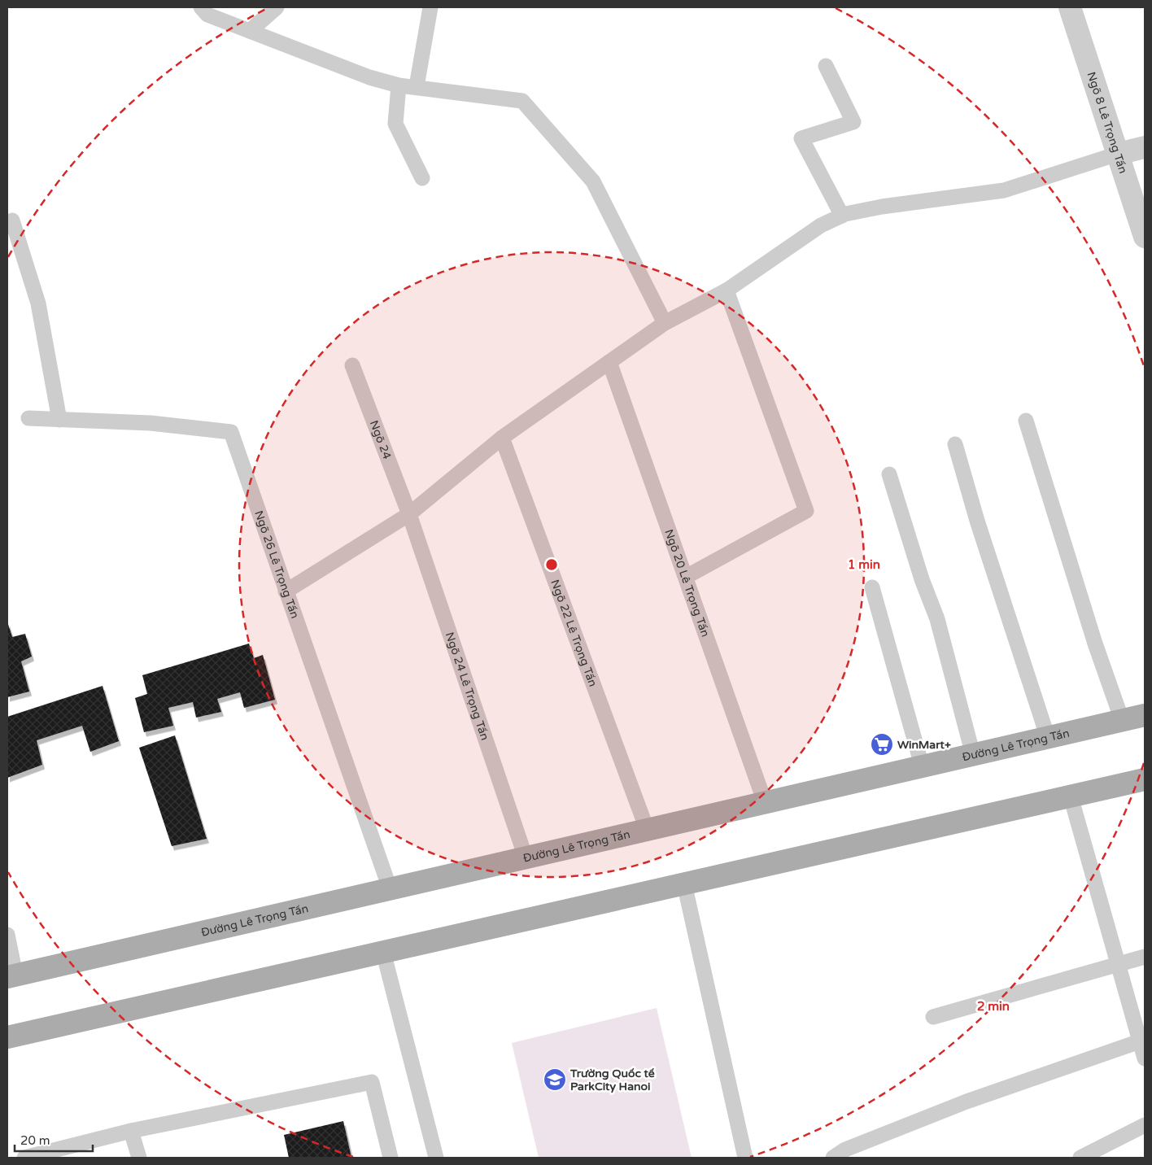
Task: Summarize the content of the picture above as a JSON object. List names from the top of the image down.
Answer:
{
  "streets": {
    "main road": ["Đường Lê Trọng Tấn"],
    "street": ["Ngõ 8 Lê Trọng Tấn"],
    "lane": [
      "Ngõ 24",
      "Ngõ 26 Lê Trọng Tấn",
      "Ngõ 20 Lê Trọng Tấn",
      "Ngõ 22 Lê Trọng Tấn",
      "Ngõ 24 Lê Trọng Tấn"
    ]
  },
  "crossings": [
    ["Ngõ 24", "Ngõ 24 Lê Trọng Tấn"],
    ["Ngõ 26 Lê Trọng Tấn", "Đường Lê Trọng Tấn"],
    ["Ngõ 20 Lê Trọng Tấn", "Đường Lê Trọng Tấn"],
    ["Ngõ 22 Lê Trọng Tấn", "Đường Lê Trọng Tấn"],
    ["Ngõ 24 Lê Trọng Tấn", "Đường Lê Trọng Tấn"]
  ],
  "places": {
    "supermarket": ["WinMart+"],
    "school or university": ["Trường Quốc tế ParkCity Hanoi"]
  },
  "scale_bar": "20 m",
  "rings": ["1 min", "2 min"]
}
